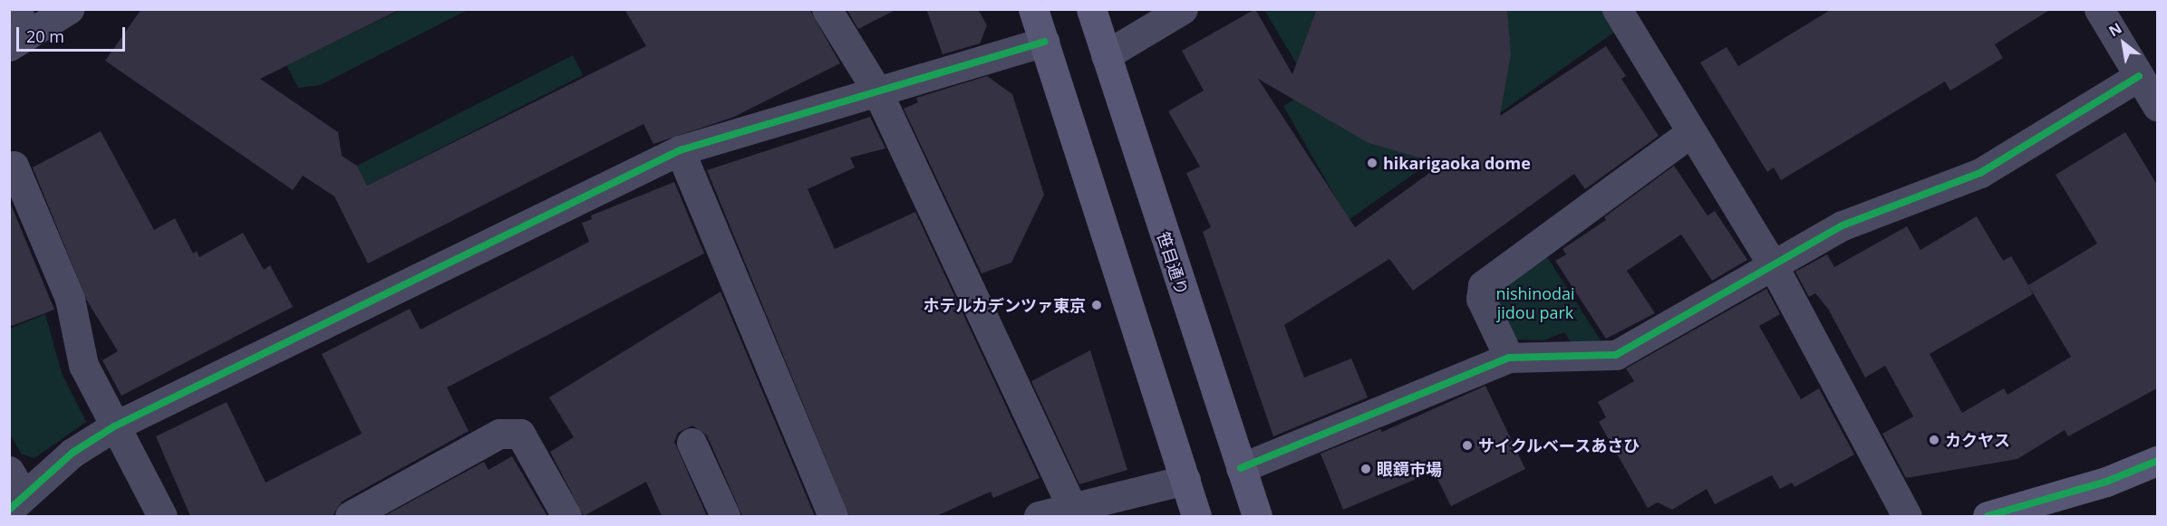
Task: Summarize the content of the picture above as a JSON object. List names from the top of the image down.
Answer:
{
  "streets": {
    "main road": ["笹目通り"]
  },
  "parks": ["nishinodai jidou park"],
  "places": [
    "hikarigaoka dome",
    "ホテルカデンツァ東京",
    "カクヤス",
    "サイクルベースあさひ",
    "眼鏡市場"
  ],
  "scale_bar": "20 m",
  "north": "top left"
}
